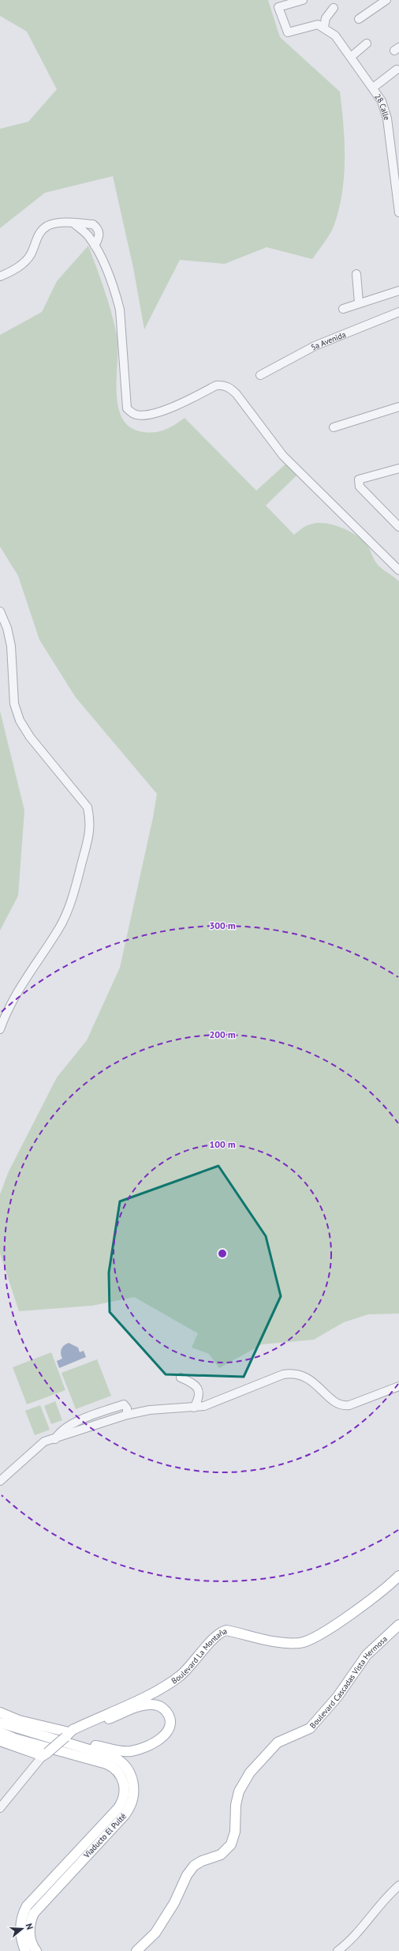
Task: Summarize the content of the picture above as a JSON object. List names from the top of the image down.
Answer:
{
  "streets": {
    "main road": ["Boulevard La Montaña", "Boulevard Cascadas Vista Hermosa", "Viaducto El Pulté"],
    "street": ["28 Calle", "5a Avenida"]
  },
  "north": "right",
  "rings": ["300 m", "200 m", "100 m"]
}
